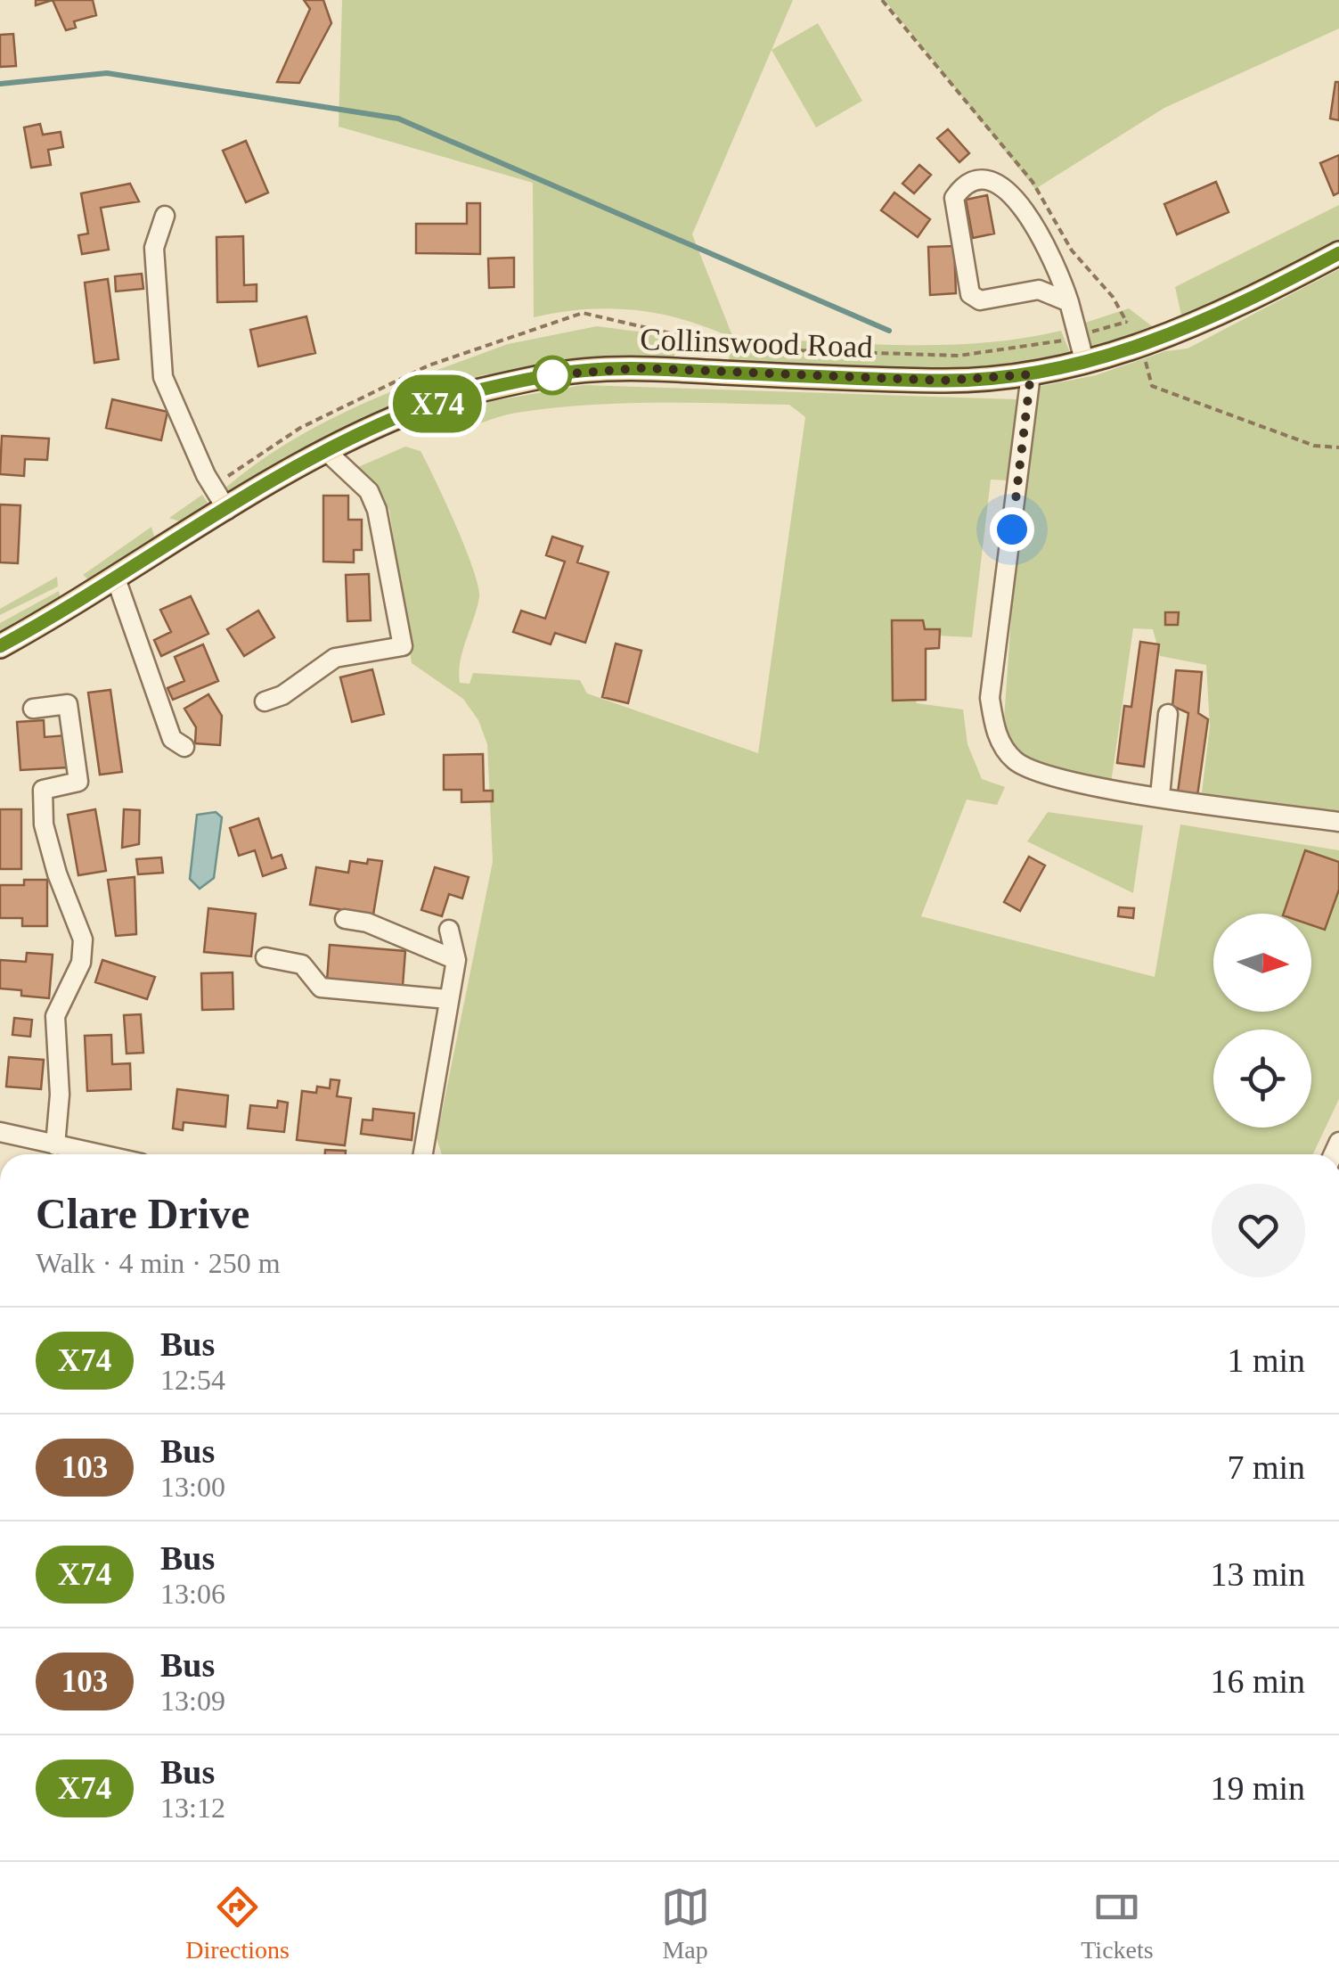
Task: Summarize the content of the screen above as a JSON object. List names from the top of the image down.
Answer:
{
  "streets": {
    "main road": ["Collinswood Road"]
  },
  "lines": ["bus line X74"],
  "north": "right",
  "page": {
    "on_map": "X74",
    "heading": ["Clare Drive", "Walk · 4 min · 250 m"],
    "list": [
      {
        "mark": "X74",
        "name": "Bus",
        "note": "12:54",
        "value": "1 min"
      },
      {
        "mark": "103",
        "name": "Bus",
        "note": "13:00",
        "value": "7 min"
      },
      {
        "mark": "X74",
        "name": "Bus",
        "note": "13:06",
        "value": "13 min"
      },
      {
        "mark": "103",
        "name": "Bus",
        "note": "13:09",
        "value": "16 min"
      },
      {
        "mark": "X74",
        "name": "Bus",
        "note": "13:12",
        "value": "19 min"
      }
    ],
    "tabs": ["Directions", "Map", "Tickets"]
  }
}
